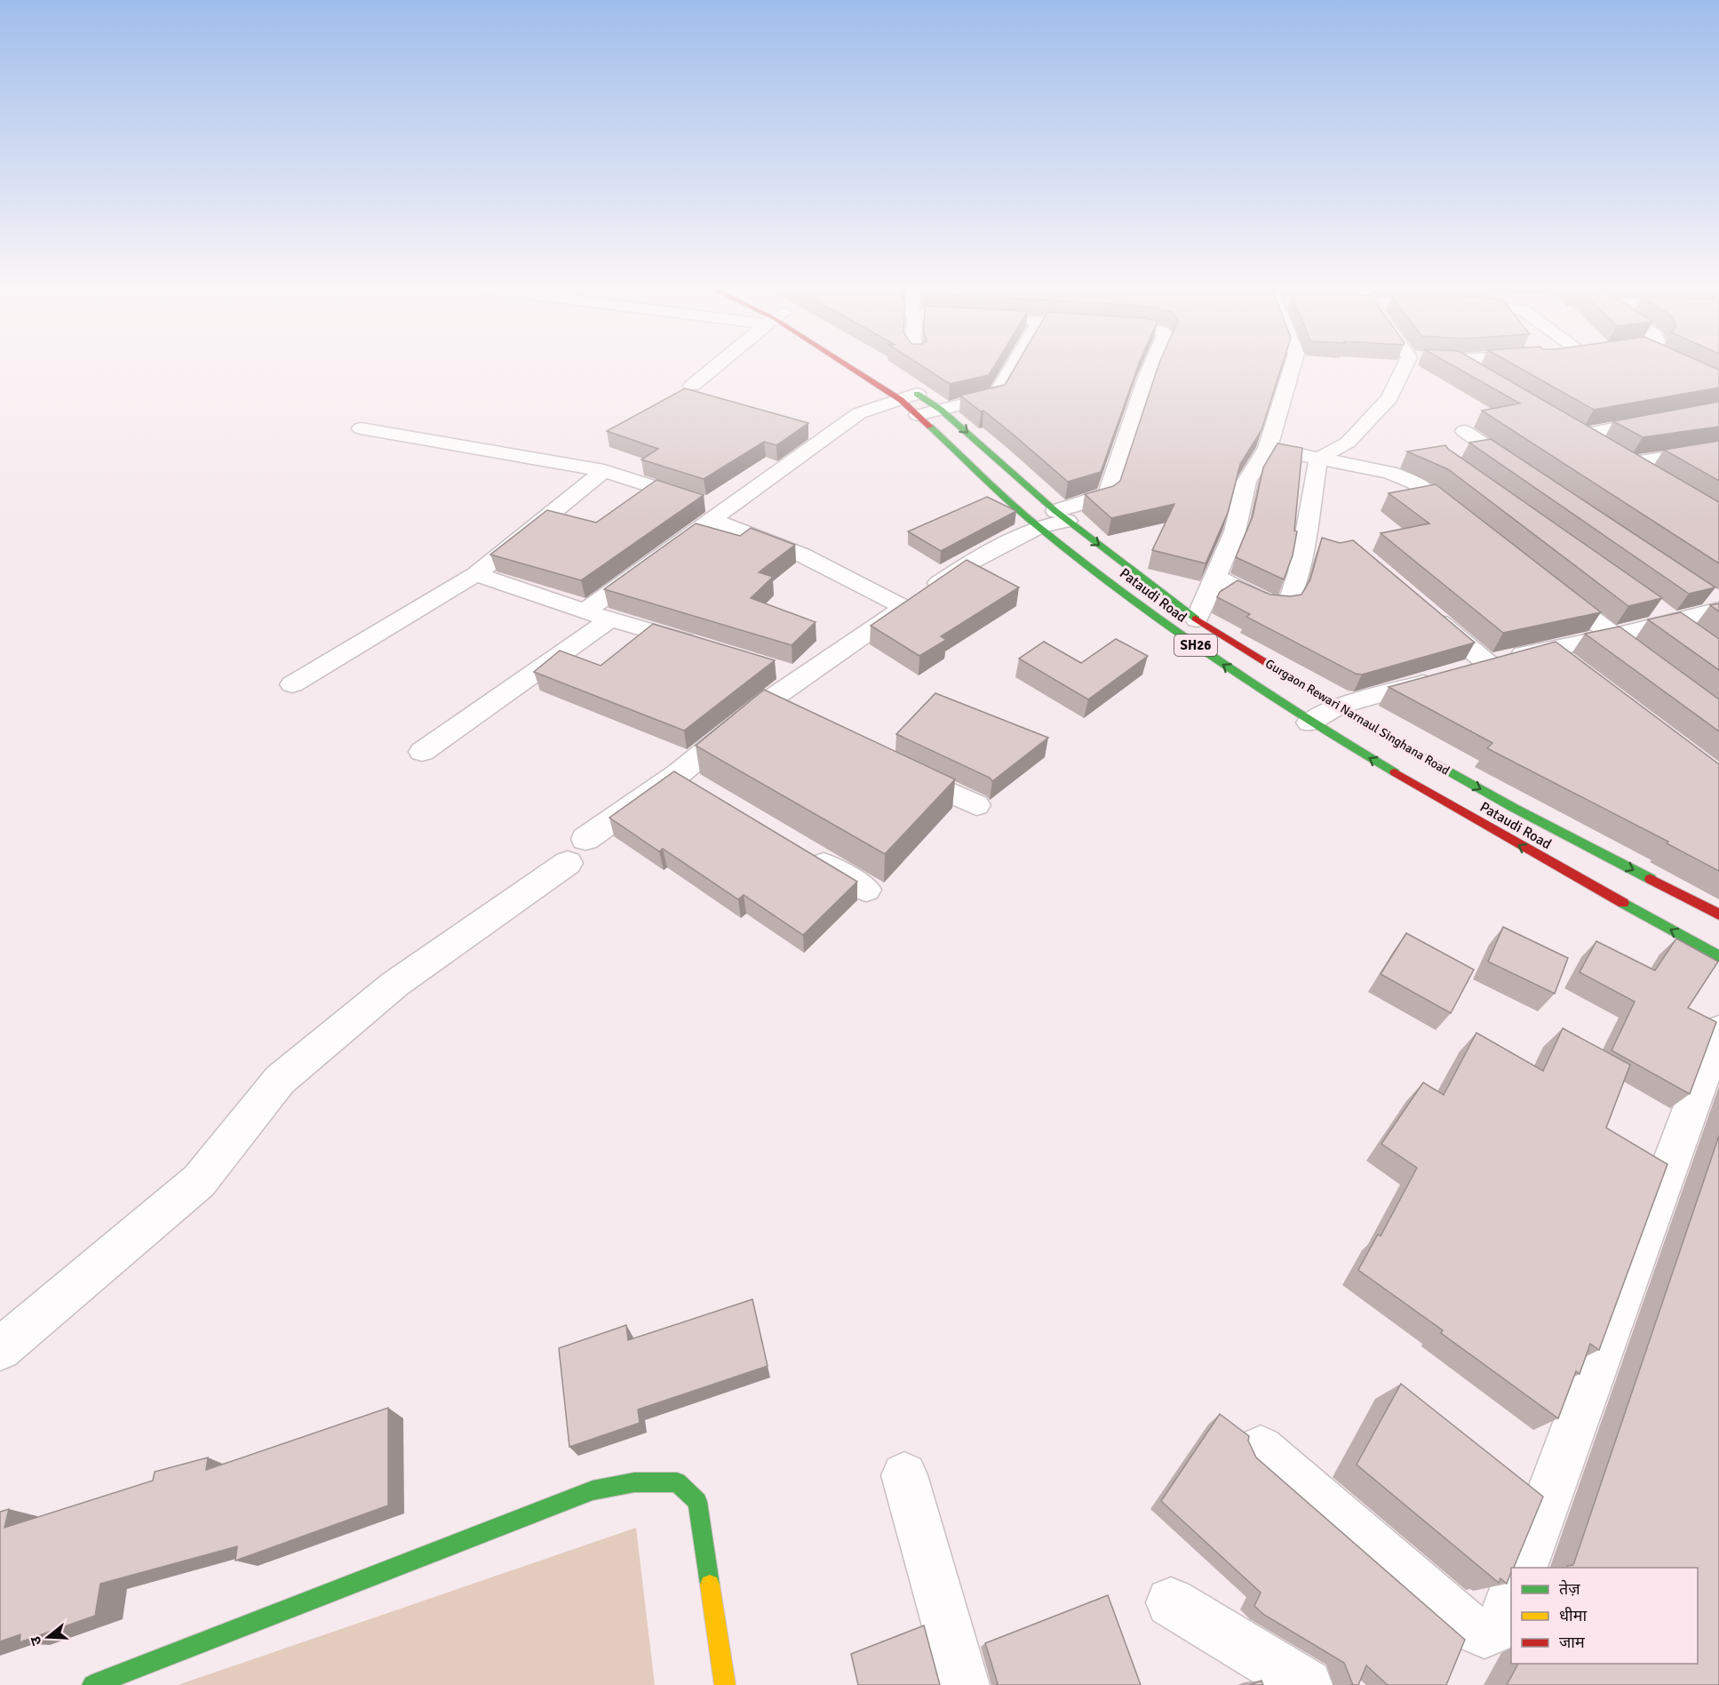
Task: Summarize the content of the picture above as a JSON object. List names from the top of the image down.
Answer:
{
  "streets": {
    "main road": ["Pataudi Road", "SH26", "Gurgaon Rewari Narnaul Singhana Road"]
  },
  "crossings": [
    ["Pataudi Road", "Gurgaon Rewari Narnaul Singhana Road"]
  ],
  "one_way": ["Pataudi Road", "Gurgaon Rewari Narnaul Singhana Road"],
  "legend": ["तेज़", "धीमा", "जाम"],
  "north": "left"
}
